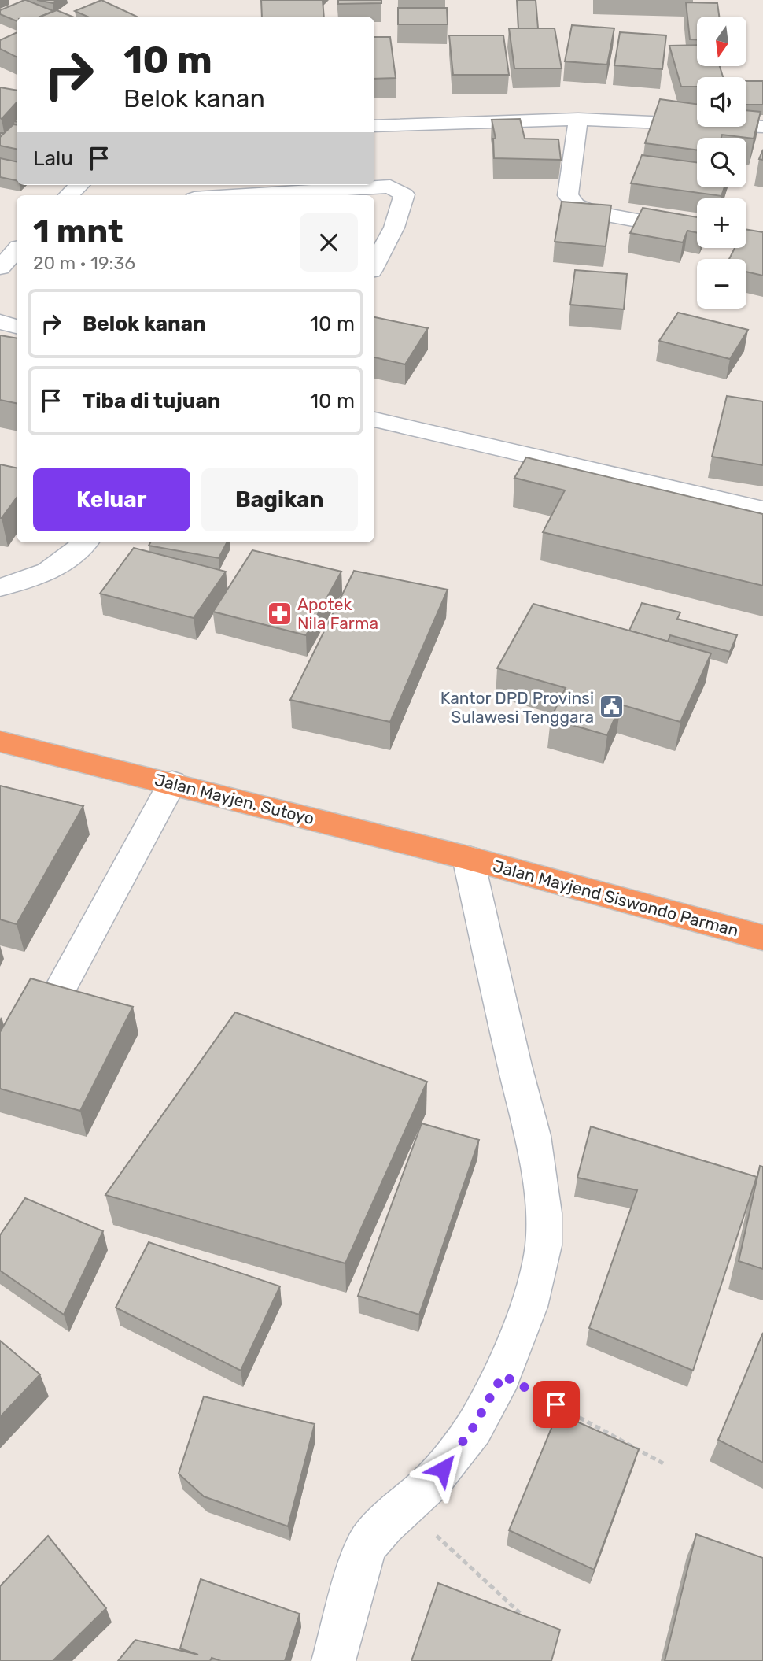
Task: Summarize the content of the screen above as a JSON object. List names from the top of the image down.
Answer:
{
  "streets": {
    "highway": ["Jalan Mayjen. Sutoyo", "Jalan Mayjend Siswondo Parman"]
  },
  "crossings": [
    ["Jalan Mayjen. Sutoyo", "Jalan Mayjend Siswondo Parman"]
  ],
  "places": {
    "pharmacy": ["Apotek Nila Farma"],
    "public building": ["Kantor DPD Provinsi Sulawesi Tenggara"]
  },
  "north": "bottom",
  "page": {
    "map_buttons": ["+", "−"],
    "turn": ["10 m", "Belok kanan"],
    "then": "Lalu",
    "heading": ["1 mnt", "20 m · 19:36"],
    "list": [
      {
        "name": "Belok kanan",
        "value": "10 m"
      },
      {
        "name": "Tiba di tujuan",
        "value": "10 m"
      }
    ],
    "buttons": ["Keluar", "Bagikan"]
  }
}
